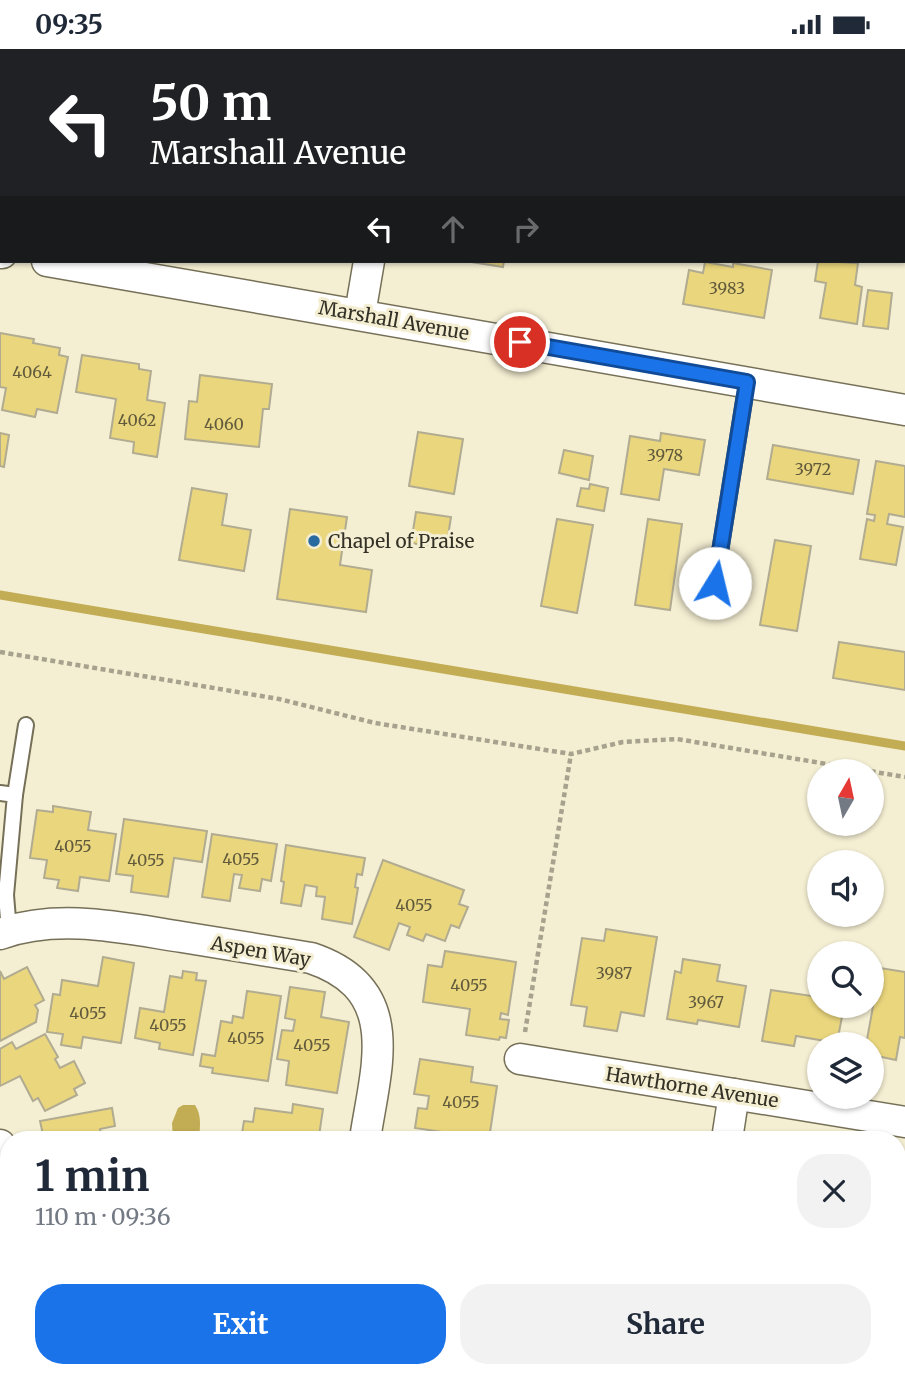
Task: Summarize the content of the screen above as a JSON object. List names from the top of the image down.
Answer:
{
  "streets": {
    "street": ["Marshall Avenue", "Aspen Way", "Hawthorne Avenue"]
  },
  "places": ["Chapel of Praise"],
  "house_numbers": [
    "3983",
    "4064",
    "4062",
    "4060",
    "3978",
    "3972",
    "4055",
    "4055",
    "4055",
    "4055",
    "3987",
    "4055",
    "3967",
    "4055",
    "4055",
    "4055",
    "4055",
    "4055"
  ],
  "north": "top",
  "page": {
    "status": "09:35",
    "turn": ["50 m", "Marshall Avenue"],
    "heading": ["1 min", "110 m · 09:36"],
    "buttons": ["Exit", "Share"]
  }
}
